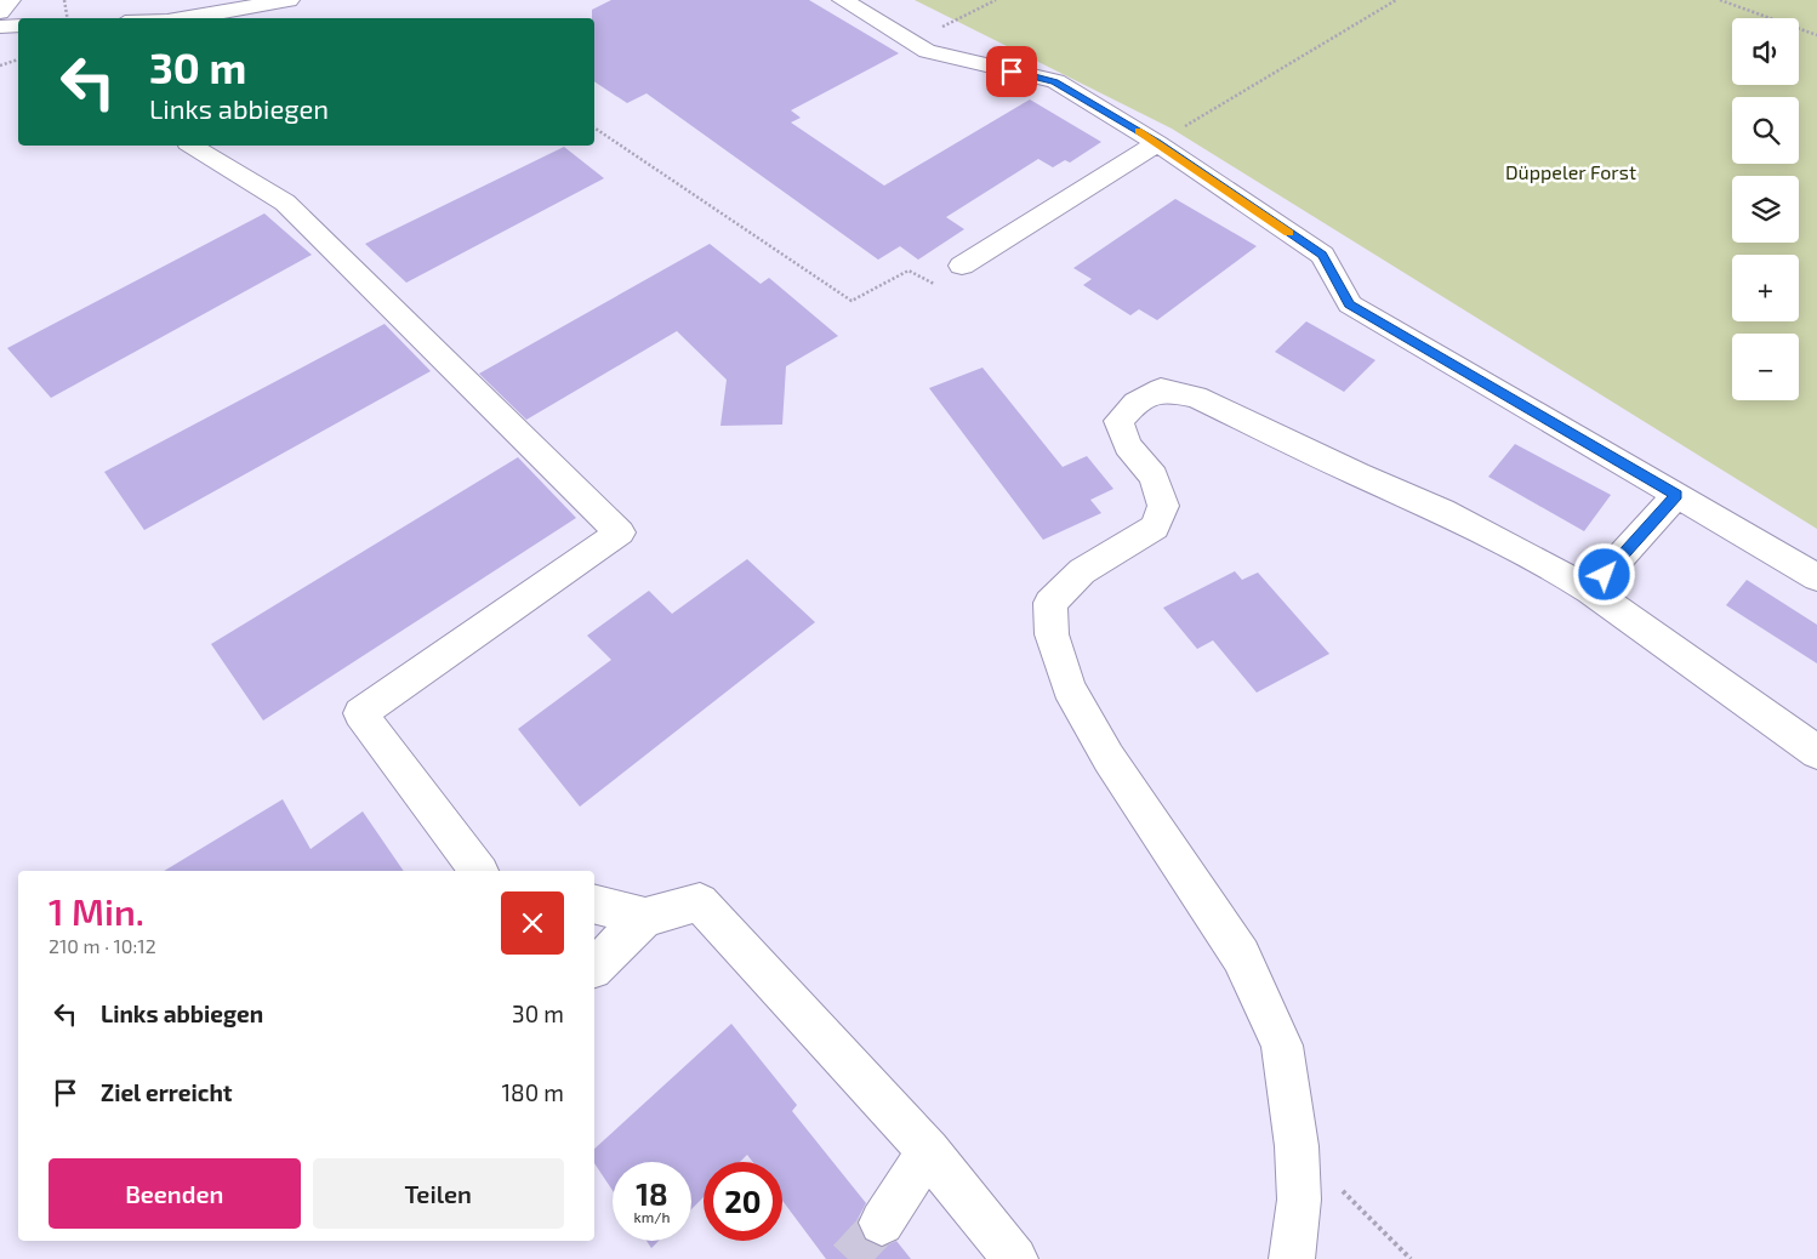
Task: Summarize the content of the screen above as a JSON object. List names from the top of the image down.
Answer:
{
  "parks": ["Düppeler Forst"],
  "page": {
    "map_buttons": ["+", "−"],
    "turn": ["30 m", "Links abbiegen"],
    "heading": ["1 Min.", "210 m · 10:12"],
    "list": [
      {
        "name": "Links abbiegen",
        "value": "30 m"
      },
      {
        "name": "Ziel erreicht",
        "value": "180 m"
      }
    ],
    "buttons": ["Beenden", "Teilen"],
    "speed": "18 km/h",
    "limit": "20"
  }
}
